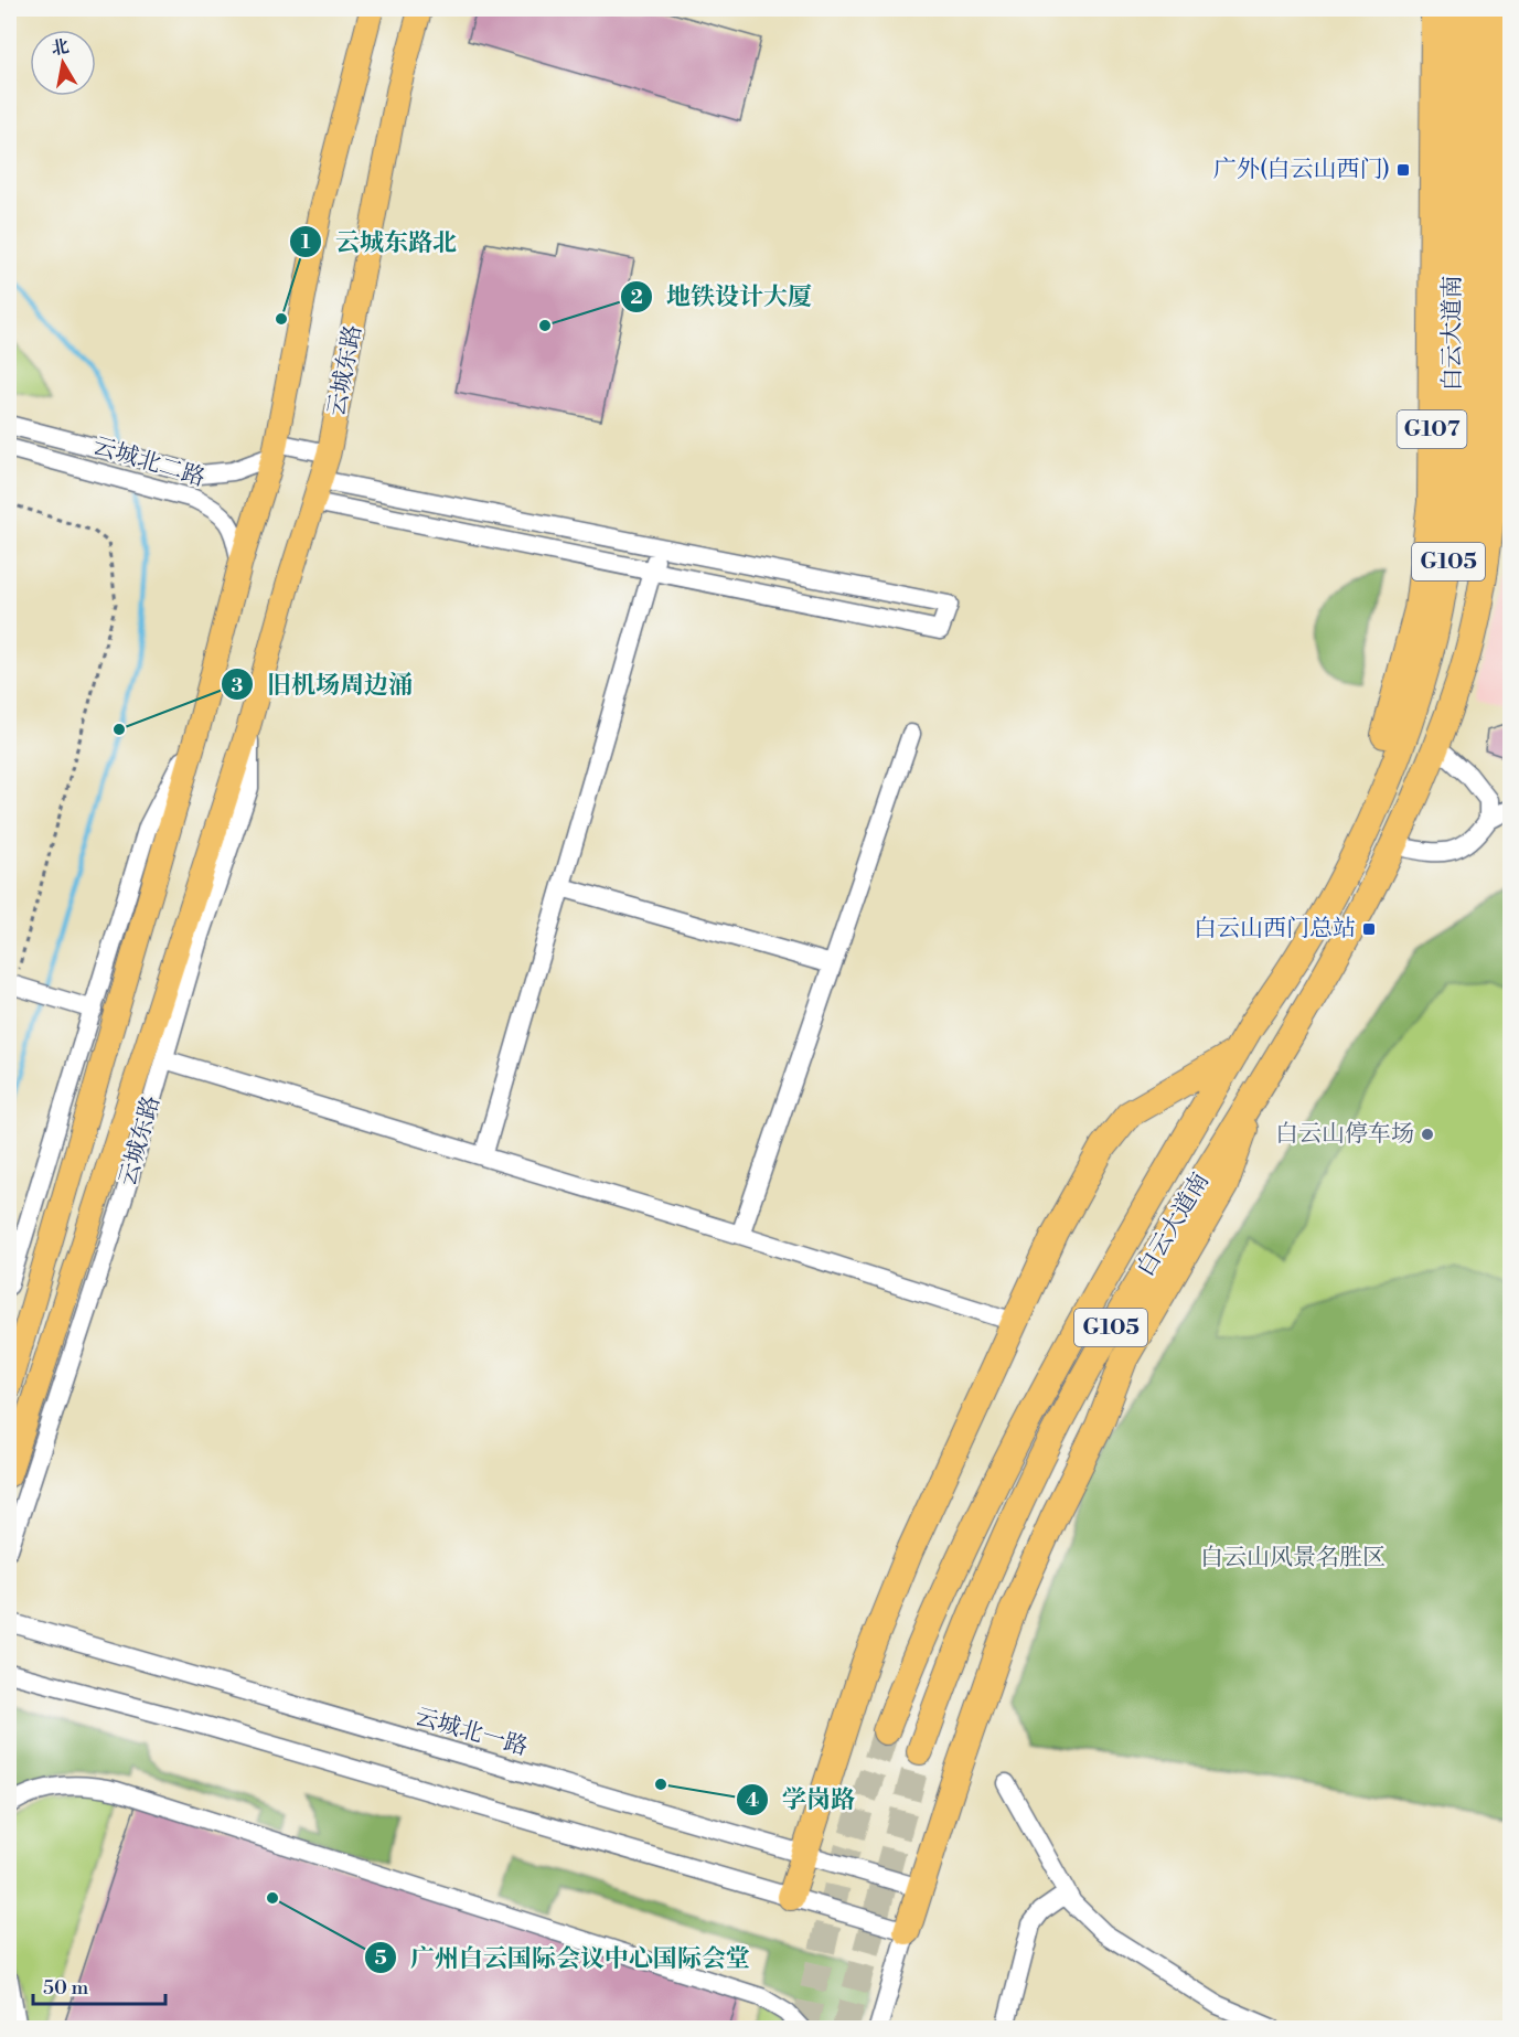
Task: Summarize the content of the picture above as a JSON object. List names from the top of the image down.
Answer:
{
  "streets": {
    "highway": ["白云大道南", "G107", "G105"],
    "main road": ["云城东路"],
    "street": ["云城北二路", "云城北一路"]
  },
  "parks": ["白云山风景名胜区"],
  "places": {
    "transit": ["广外(白云山西门)", "白云山西门总站"],
    "other": [
      "云城东路北",
      "地铁设计大厦",
      "旧机场周边涌",
      "白云山停车场",
      "学岗路",
      "广州白云国际会议中心国际会堂"
    ]
  },
  "scale_bar": "50 m",
  "north": "top"
}
